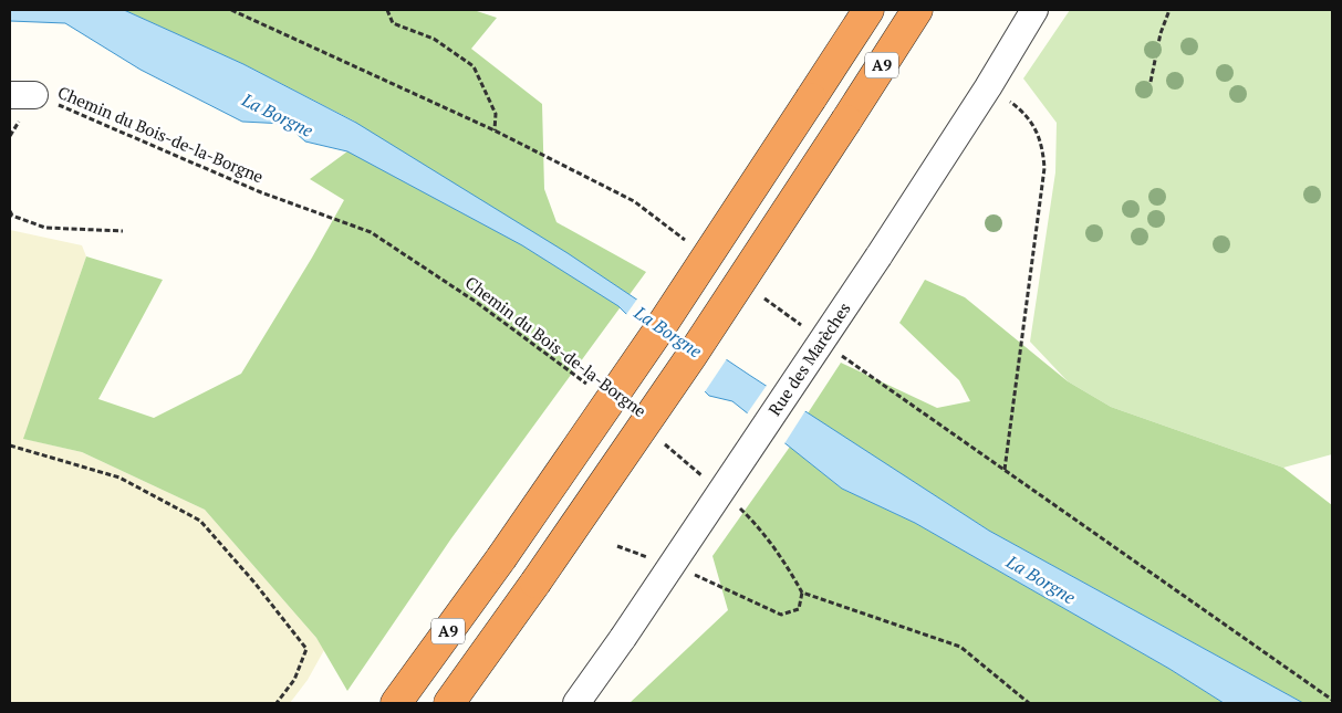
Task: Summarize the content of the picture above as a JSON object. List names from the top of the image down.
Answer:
{
  "streets": {
    "highway": ["A9"],
    "street": ["Rue des Marèches"],
    "path": ["Chemin du Bois-de-la-Borgne"]
  },
  "water": ["La Borgne"]
}
